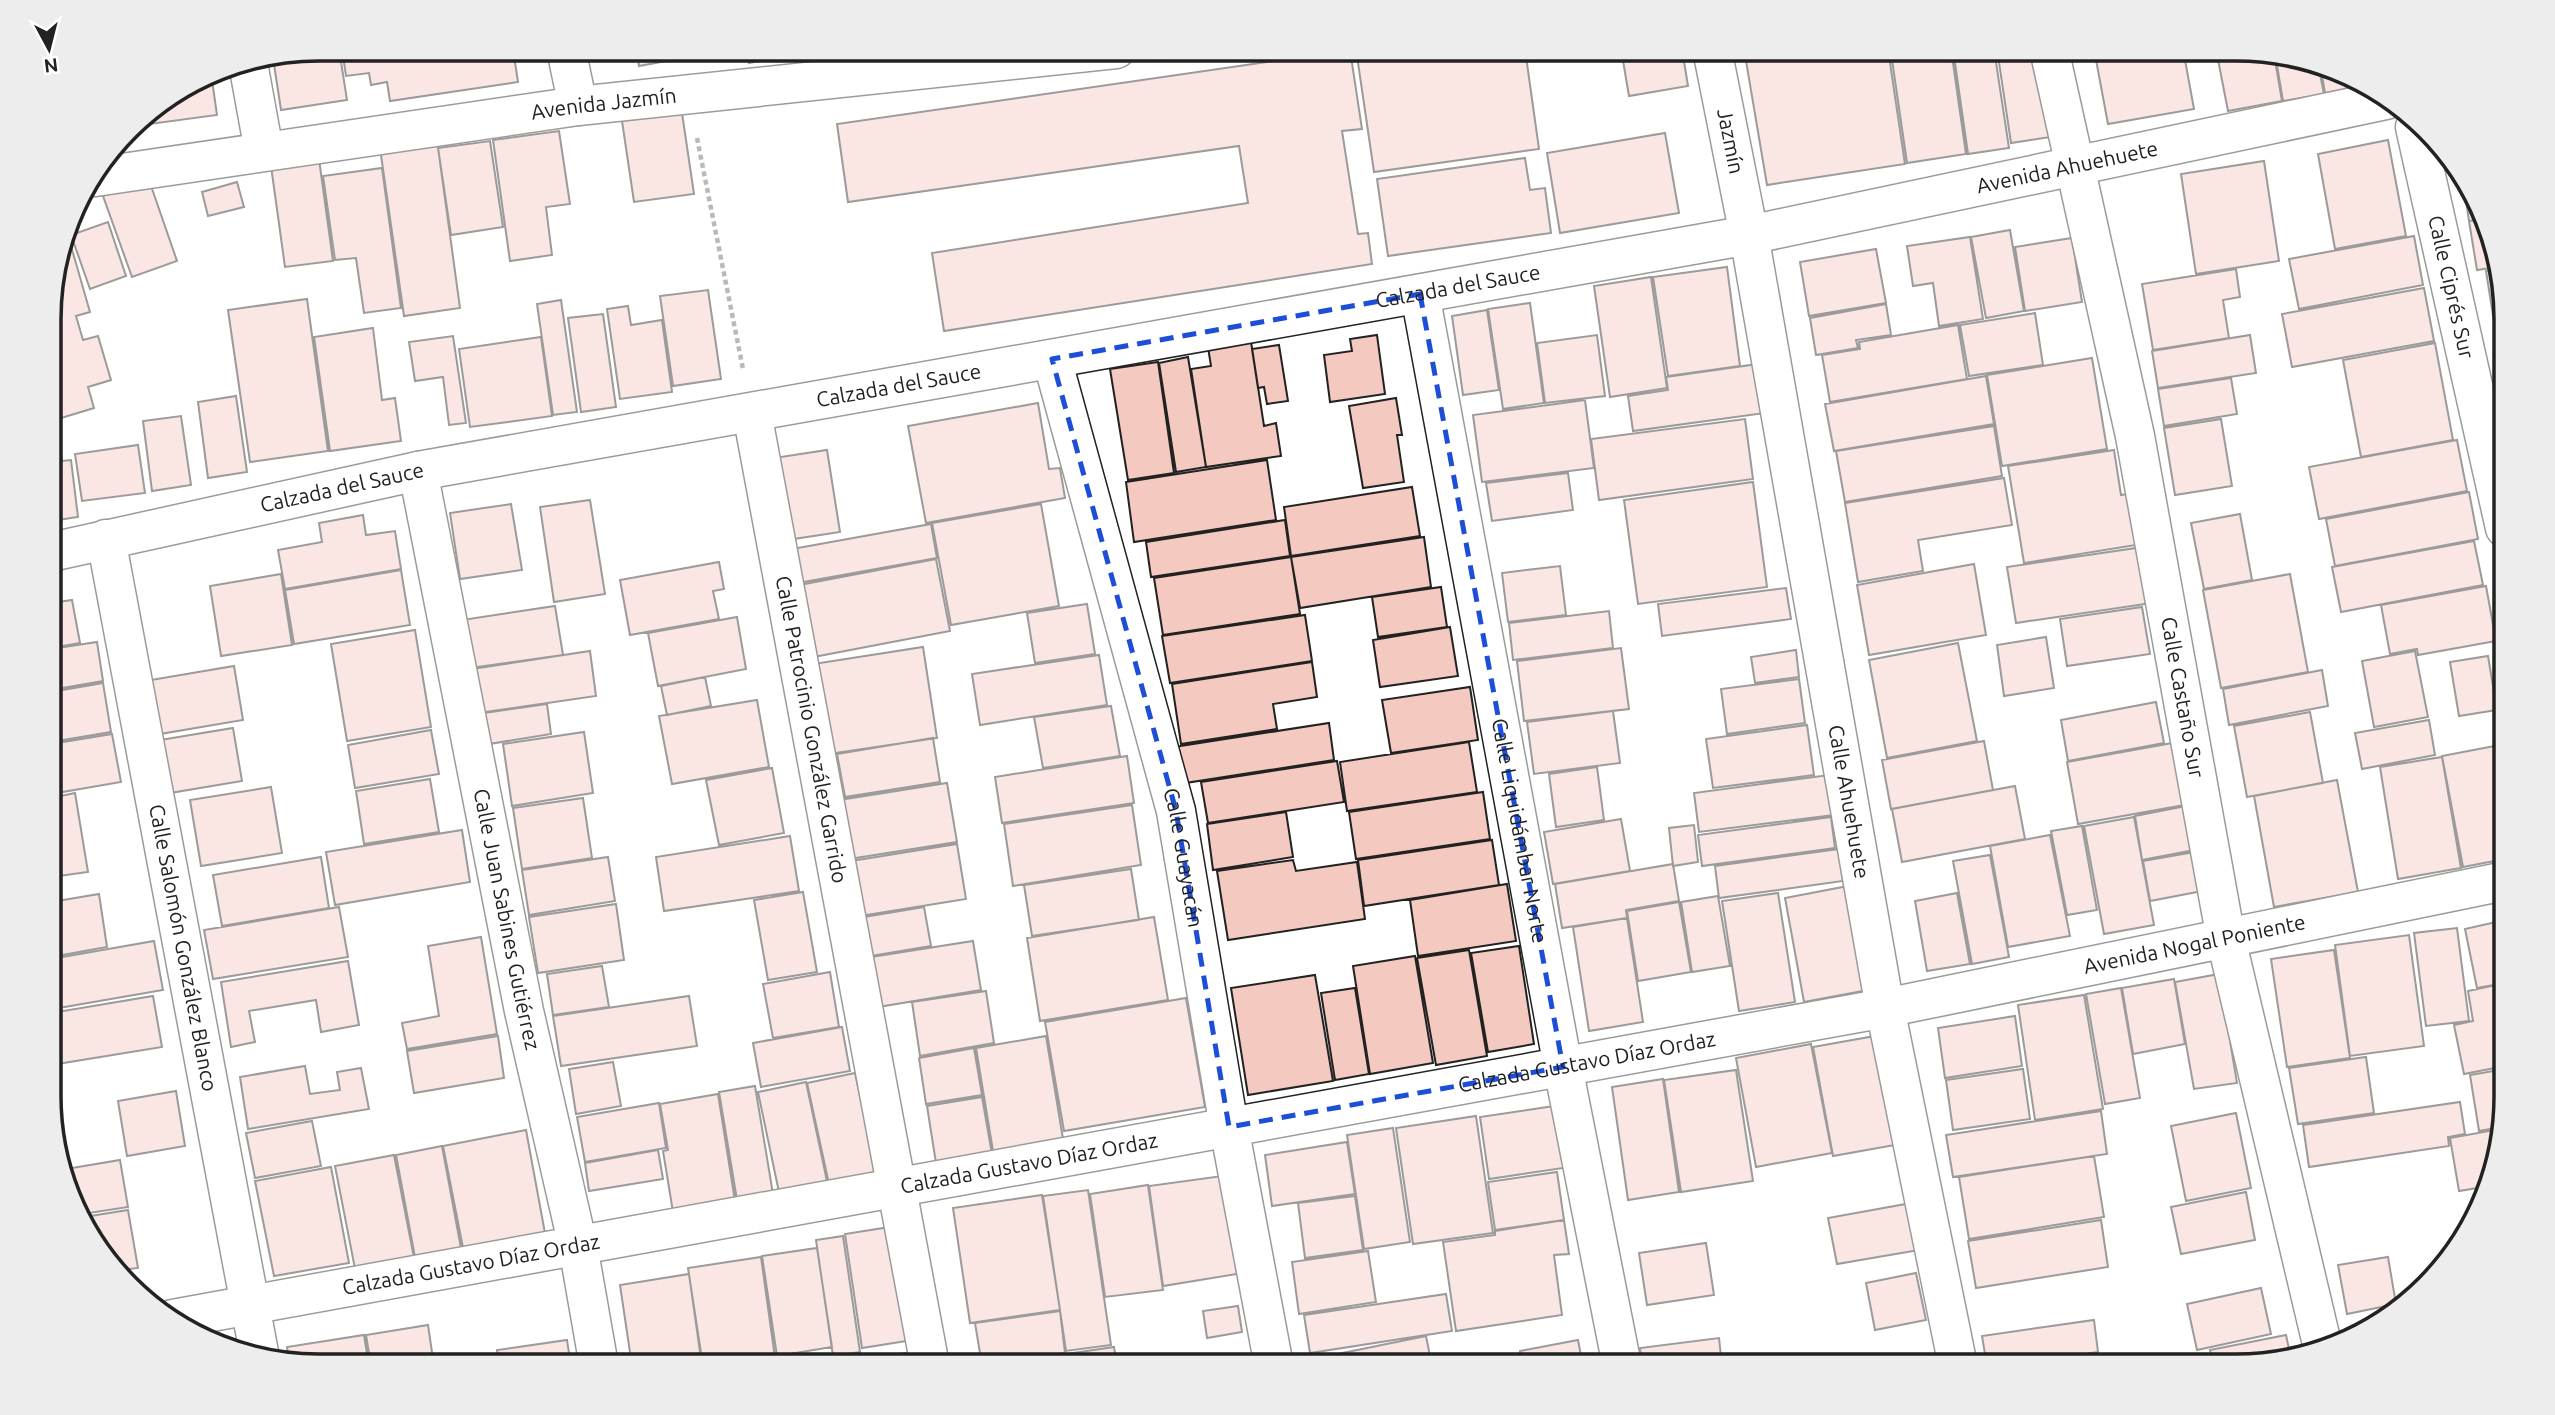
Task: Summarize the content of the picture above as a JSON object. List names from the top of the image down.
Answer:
{
  "streets": {
    "street": [
      "Avenida Jazmín",
      "Jazmín",
      "Avenida Ahuehuete",
      "Calle Ciprés Sur",
      "Calzada del Sauce",
      "Calle Castaño Sur",
      "Calle Patrocinio González Garrido",
      "Calle Ahuehuete",
      "Calle Liquidámbar Norte",
      "Calle Guayacán",
      "Calle Juan Sabines Gutiérrez",
      "Avenida Nogal Poniente",
      "Calle Salomón González Blanco",
      "Calzada Gustavo Díaz Ordaz"
    ]
  },
  "crossings": [
    ["Jazmín", "Avenida Ahuehuete"],
    ["Jazmín", "Calzada del Sauce"],
    ["Jazmín", "Calle Ahuehuete"],
    ["Avenida Ahuehuete", "Calzada del Sauce"],
    ["Avenida Ahuehuete", "Calle Castaño Sur"],
    ["Avenida Ahuehuete", "Calle Ahuehuete"],
    ["Calzada del Sauce", "Calle Patrocinio González Garrido"],
    ["Calzada del Sauce", "Calle Ahuehuete"],
    ["Calzada del Sauce", "Calle Liquidámbar Norte"],
    ["Calzada del Sauce", "Calle Guayacán"],
    ["Calzada del Sauce", "Calle Juan Sabines Gutiérrez"],
    ["Calzada del Sauce", "Calle Salomón González Blanco"],
    ["Calle Castaño Sur", "Avenida Nogal Poniente"],
    ["Calle Patrocinio González Garrido", "Calzada Gustavo Díaz Ordaz"],
    ["Calle Ahuehuete", "Avenida Nogal Poniente"],
    ["Calle Ahuehuete", "Calzada Gustavo Díaz Ordaz"],
    ["Calle Liquidámbar Norte", "Calzada Gustavo Díaz Ordaz"],
    ["Calle Guayacán", "Calzada Gustavo Díaz Ordaz"],
    ["Calle Juan Sabines Gutiérrez", "Calzada Gustavo Díaz Ordaz"],
    ["Avenida Nogal Poniente", "Calzada Gustavo Díaz Ordaz"],
    ["Calle Salomón González Blanco", "Calzada Gustavo Díaz Ordaz"]
  ],
  "north": "bottom"
}
